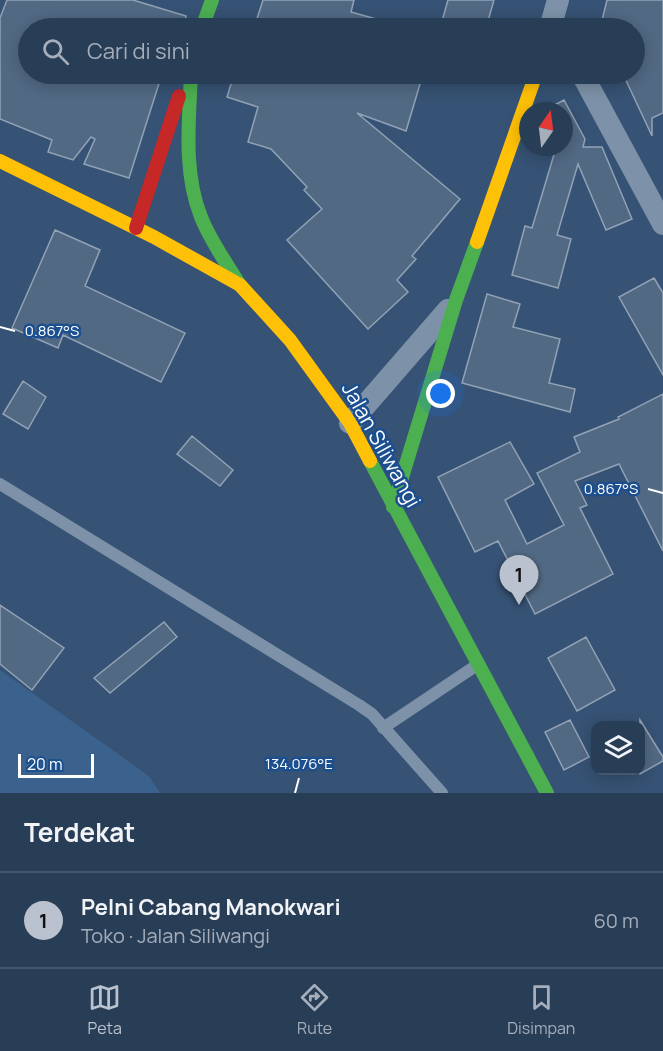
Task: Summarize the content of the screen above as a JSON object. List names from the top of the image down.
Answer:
{
  "streets": {
    "main road": ["Jalan Siliwangi"]
  },
  "scale_bar": "20 m",
  "north": "top",
  "page": {
    "search": "Cari di sini",
    "pins": "1",
    "scale": "20 m",
    "heading": "Terdekat",
    "list": [
      {
        "mark": "1",
        "name": "Pelni Cabang Manokwari",
        "note": "Toko · Jalan Siliwangi",
        "value": "60 m"
      }
    ],
    "nav": ["Peta", "Rute", "Disimpan"]
  },
  "coordinates": ["0.867°S", "134.076°E"]
}
